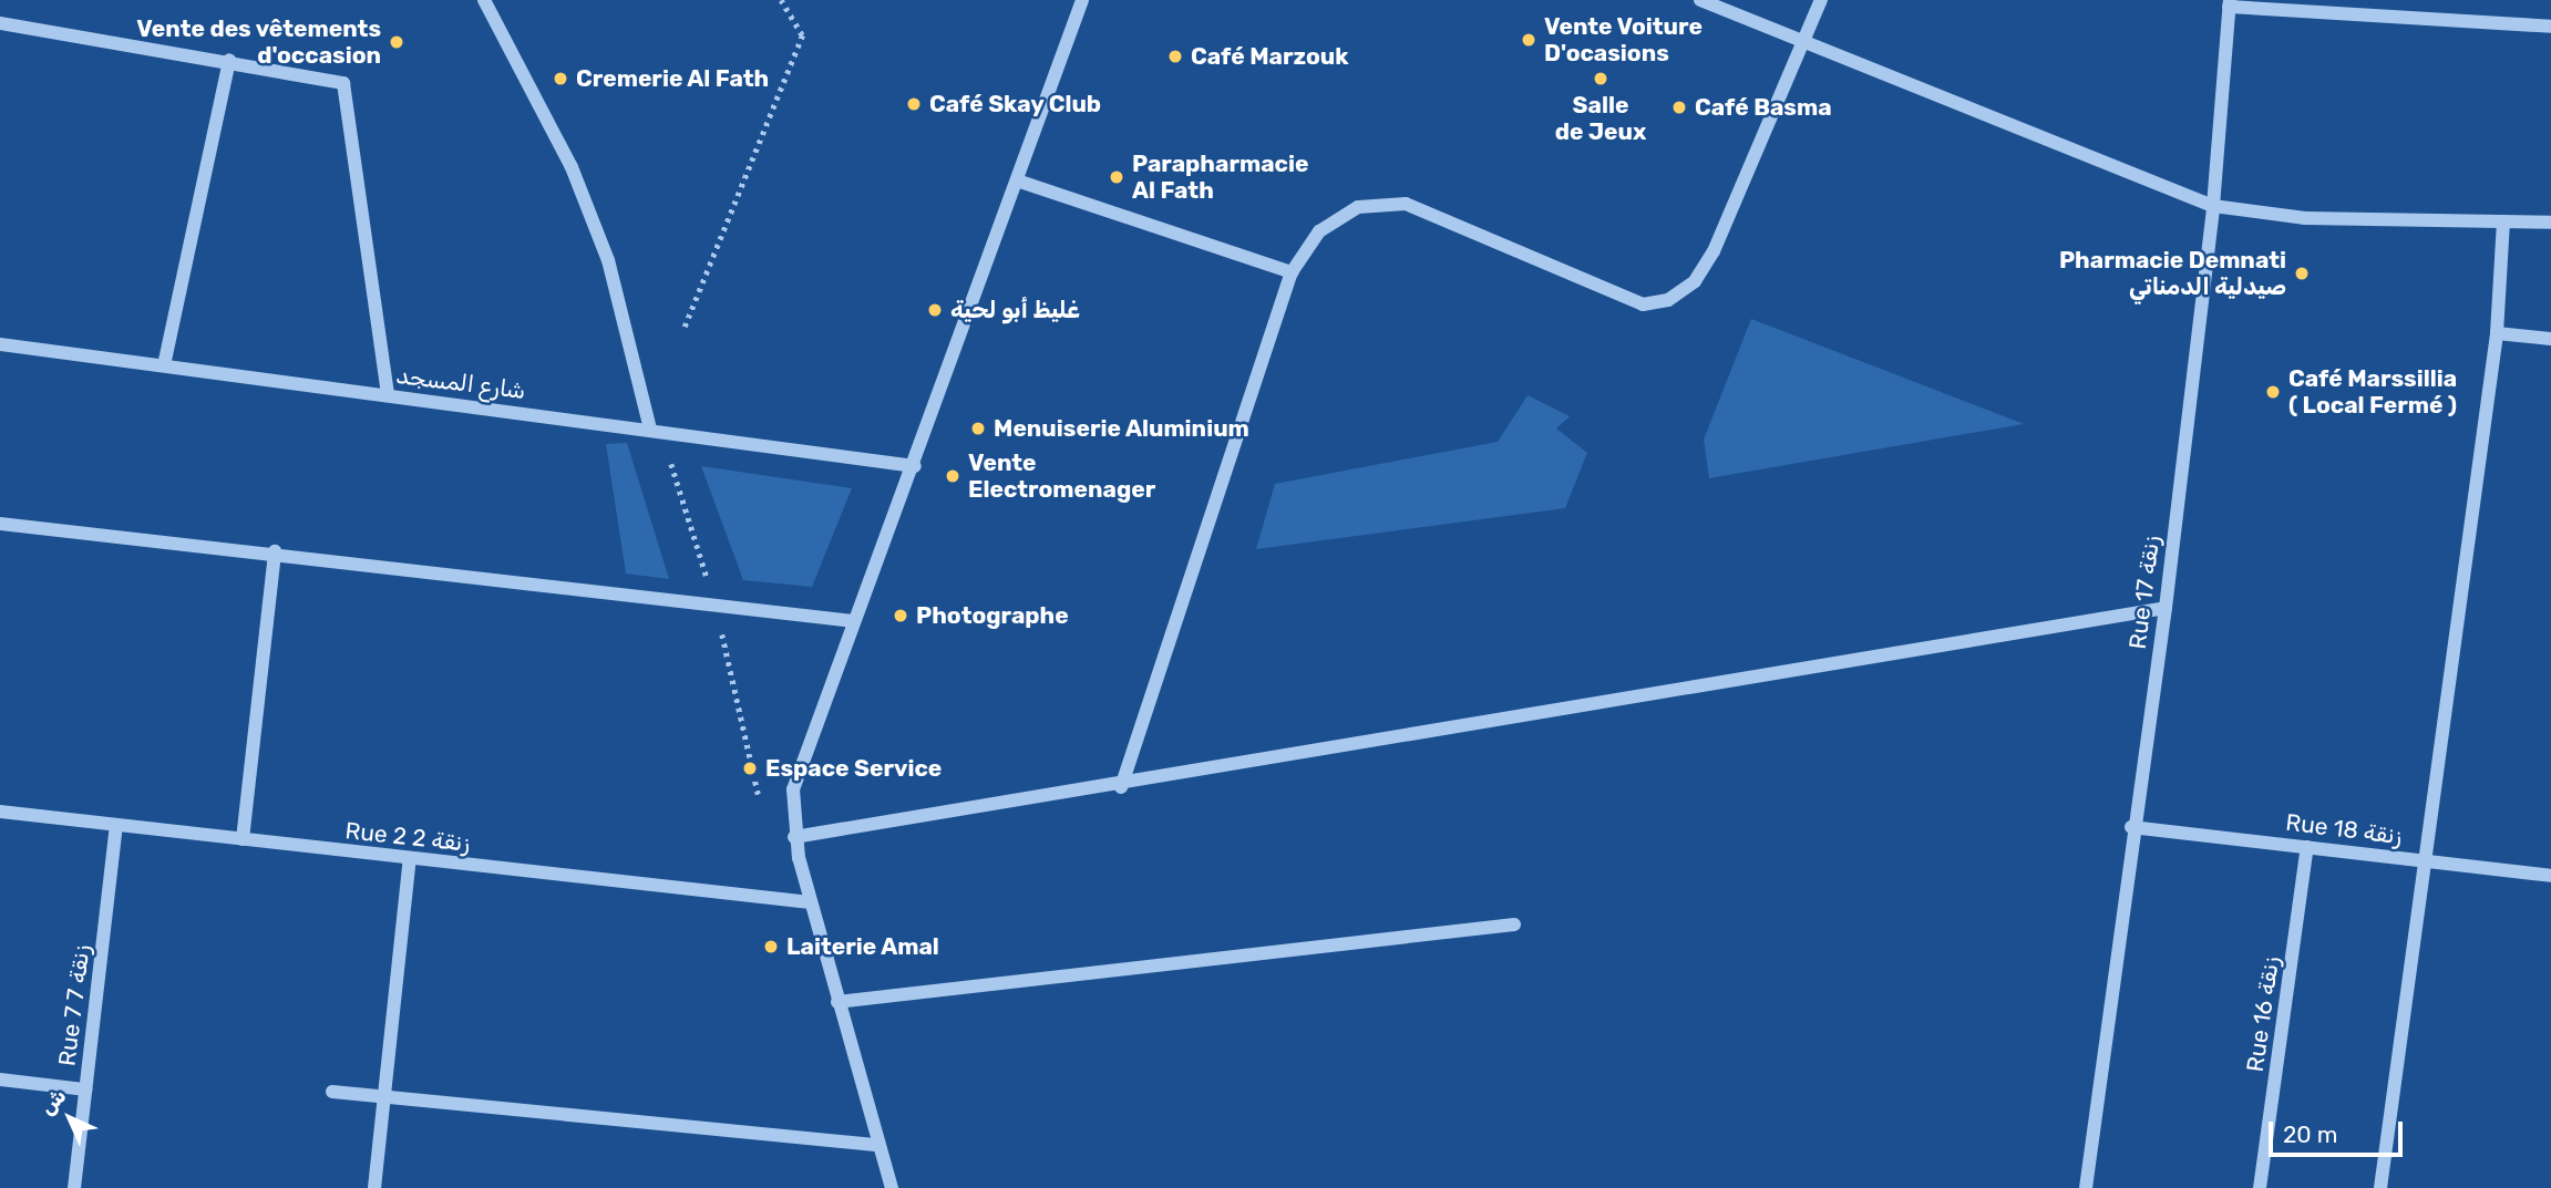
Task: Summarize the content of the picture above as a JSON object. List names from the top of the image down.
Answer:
{
  "streets": {
    "street": [
      "شارع المسجد",
      "Rue 17 زنقة",
      "Rue 18 زنقة",
      "Rue 2 زنقة 2",
      "Rue 7 زنقة 7",
      "Rue 16 زنقة"
    ]
  },
  "crossings": [
    ["Rue 17 زنقة", "Rue 18 زنقة"],
    ["Rue 18 زنقة", "Rue 16 زنقة"],
    ["Rue 2 زنقة 2", "Rue 7 زنقة 7"]
  ],
  "places": [
    "Vente Voiture D'ocasions",
    "Vente des vêtements d'occasion",
    "Café Marzouk",
    "Cremerie Al Fath",
    "Salle de Jeux",
    "Café Skay Club",
    "Café Basma",
    "Parapharmacie Al Fath",
    "Pharmacie Demnati صيدلية الدمناتي",
    "غليظ أبو لحية",
    "Café Marssillia ( Local Fermé )",
    "Menuiserie Aluminium",
    "Vente Electromenager",
    "Photographe",
    "Espace Service",
    "Laiterie Amal"
  ],
  "scale_bar": "20 m",
  "north": "top left"
}
